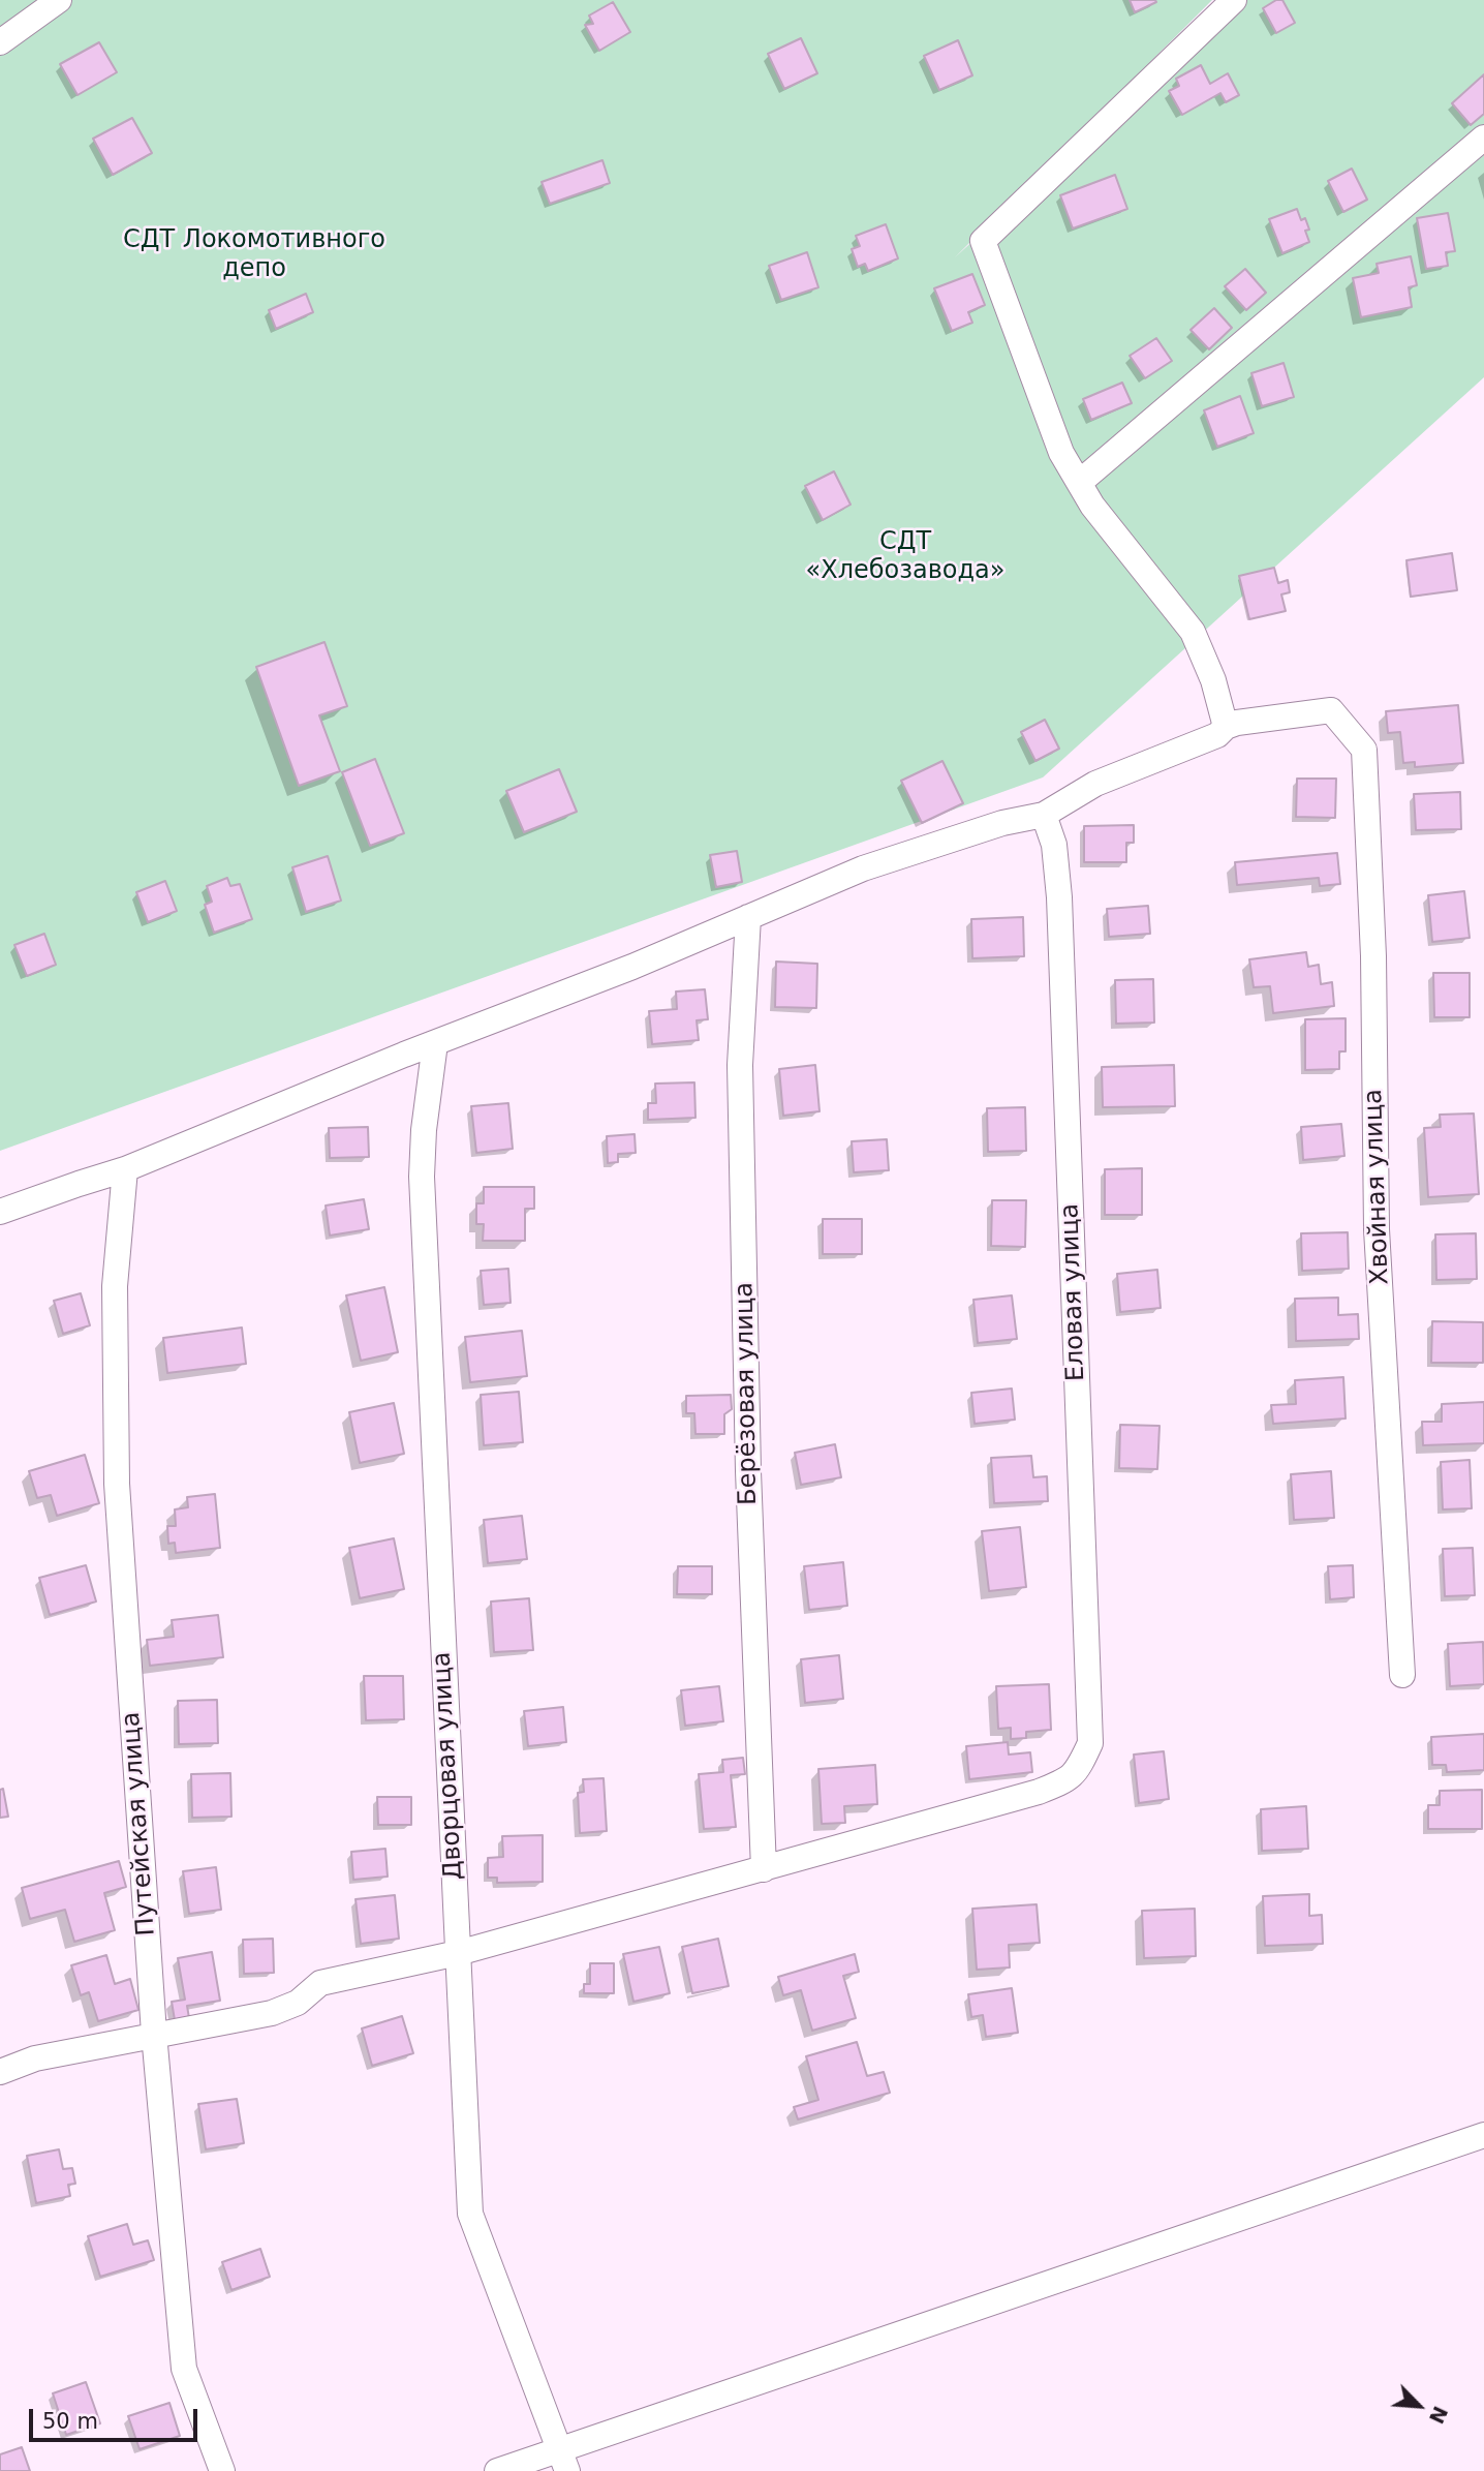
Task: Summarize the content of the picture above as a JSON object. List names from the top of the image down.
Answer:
{
  "streets": {
    "street": [
      "Хвойная улица",
      "Еловая улица",
      "Берёзовая улица",
      "Дворцовая улица",
      "Путейская улица"
    ]
  },
  "crossings": [
    ["Еловая улица", "Берёзовая улица"]
  ],
  "parks": ["СДТ Локомотивного депо", "СДТ «Хлебозавода»"],
  "scale_bar": "50 m",
  "north": "bottom right"
}
